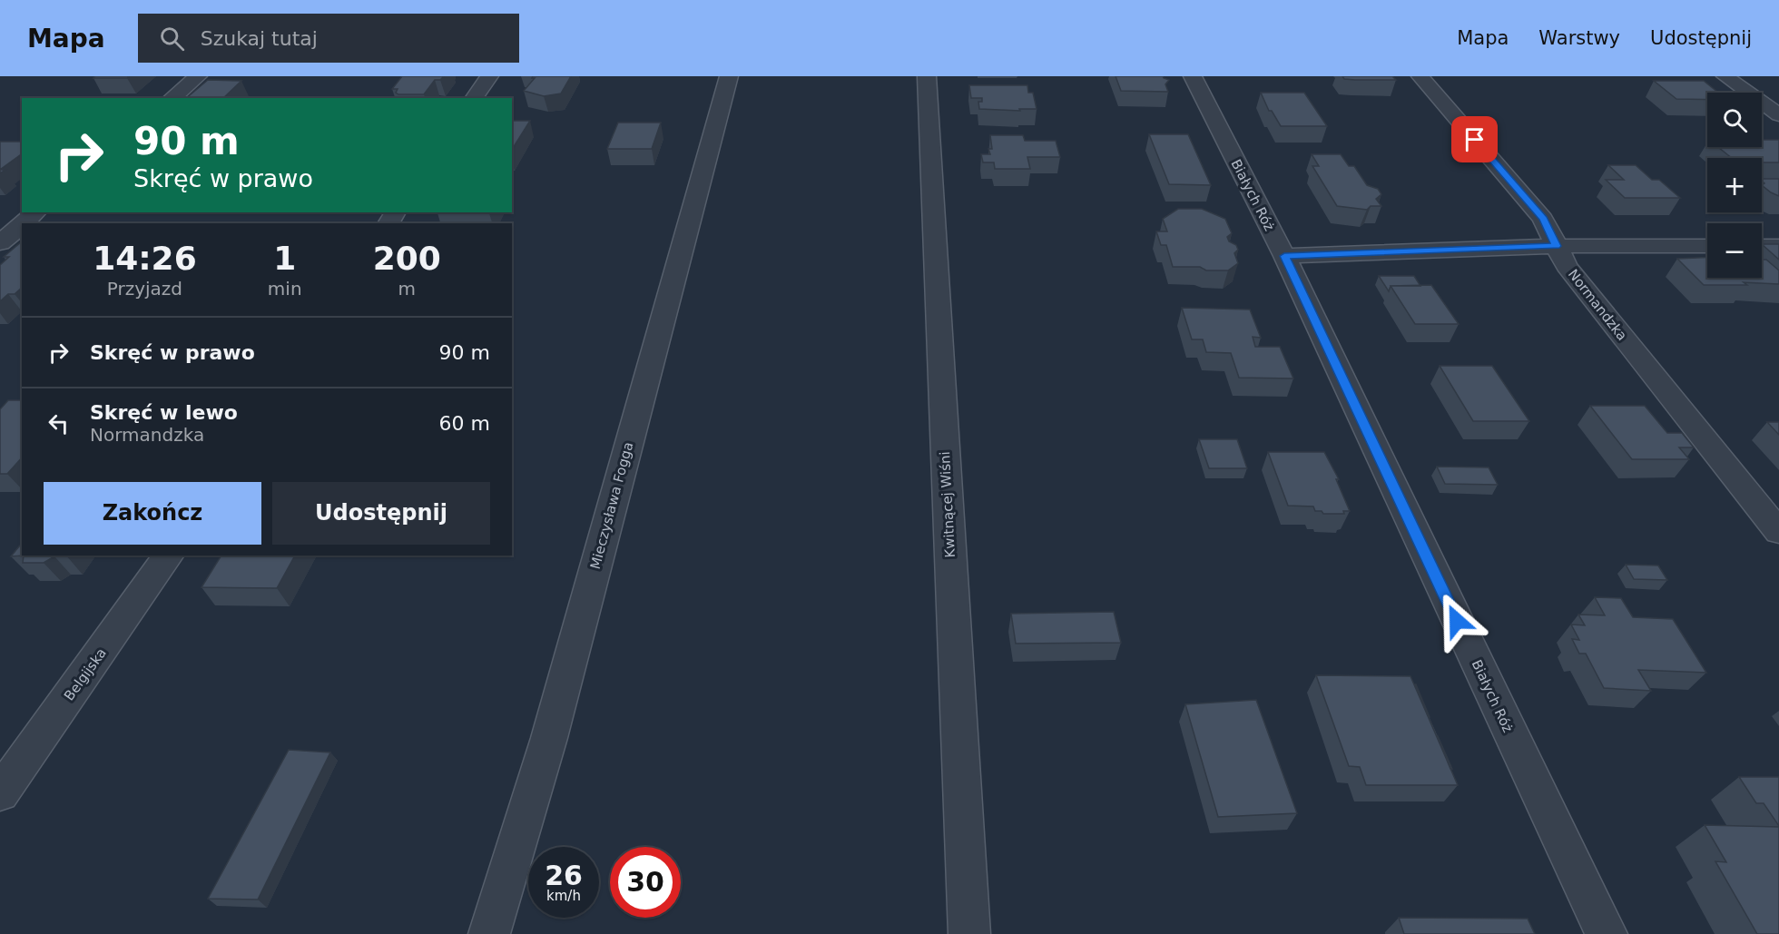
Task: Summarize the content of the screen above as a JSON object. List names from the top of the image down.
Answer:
{
  "streets": {
    "street": [
      "Białych Róż",
      "Normandzka",
      "Kwitnącej Wiśni",
      "Mieczysława Fogga",
      "Belgijska"
    ]
  },
  "page": {
    "header": "Mapa",
    "search": "Szukaj tutaj",
    "nav": ["Mapa", "Warstwy", "Udostępnij"],
    "map_buttons": ["+", "−"],
    "turn": ["90 m", "Skręć w prawo"],
    "eta": [
      "14:26",
      "Przyjazd",
      "1",
      "min",
      "200",
      "m"
    ],
    "list": [
      {
        "name": "Skręć w prawo",
        "value": "90 m"
      },
      {
        "name": "Skręć w lewo",
        "note": "Normandzka",
        "value": "60 m"
      }
    ],
    "buttons": ["Zakończ", "Udostępnij"],
    "speed": "26 km/h",
    "limit": "30"
  }
}
